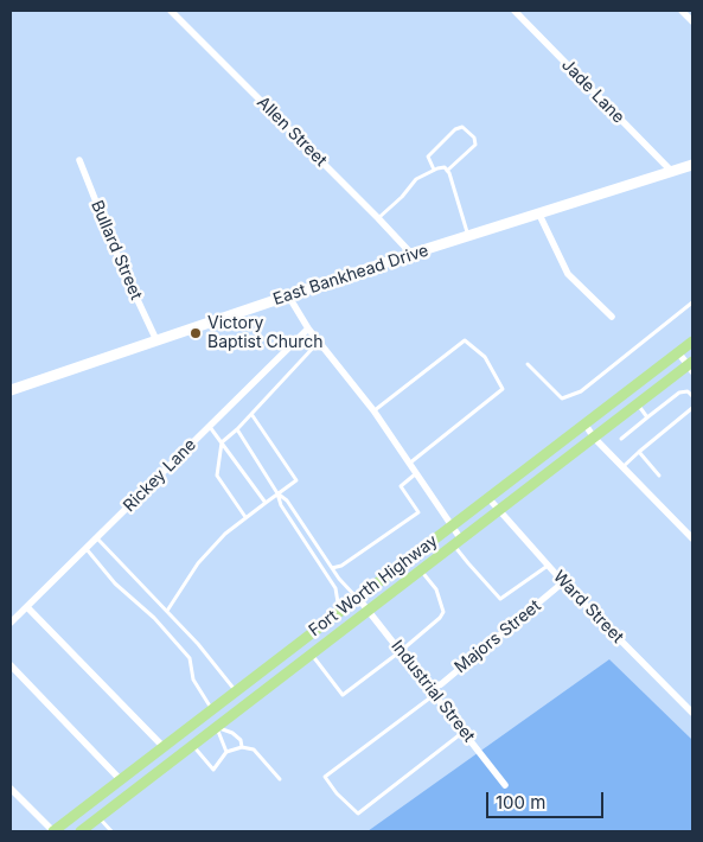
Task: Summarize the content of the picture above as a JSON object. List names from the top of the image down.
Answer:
{
  "streets": {
    "main road": ["Fort Worth Highway"],
    "street": [
      "Jade Lane",
      "Allen Street",
      "Bullard Street",
      "East Bankhead Drive",
      "Rickey Lane",
      "Ward Street",
      "Majors Street",
      "Industrial Street"
    ]
  },
  "crossings": [
    ["Jade Lane", "East Bankhead Drive"],
    ["Allen Street", "East Bankhead Drive"],
    ["Bullard Street", "East Bankhead Drive"],
    ["Fort Worth Highway", "Ward Street"],
    ["Fort Worth Highway", "Industrial Street"],
    ["Ward Street", "Majors Street"],
    ["Majors Street", "Industrial Street"]
  ],
  "places": ["Victory Baptist Church"],
  "scale_bar": "100 m"
}
